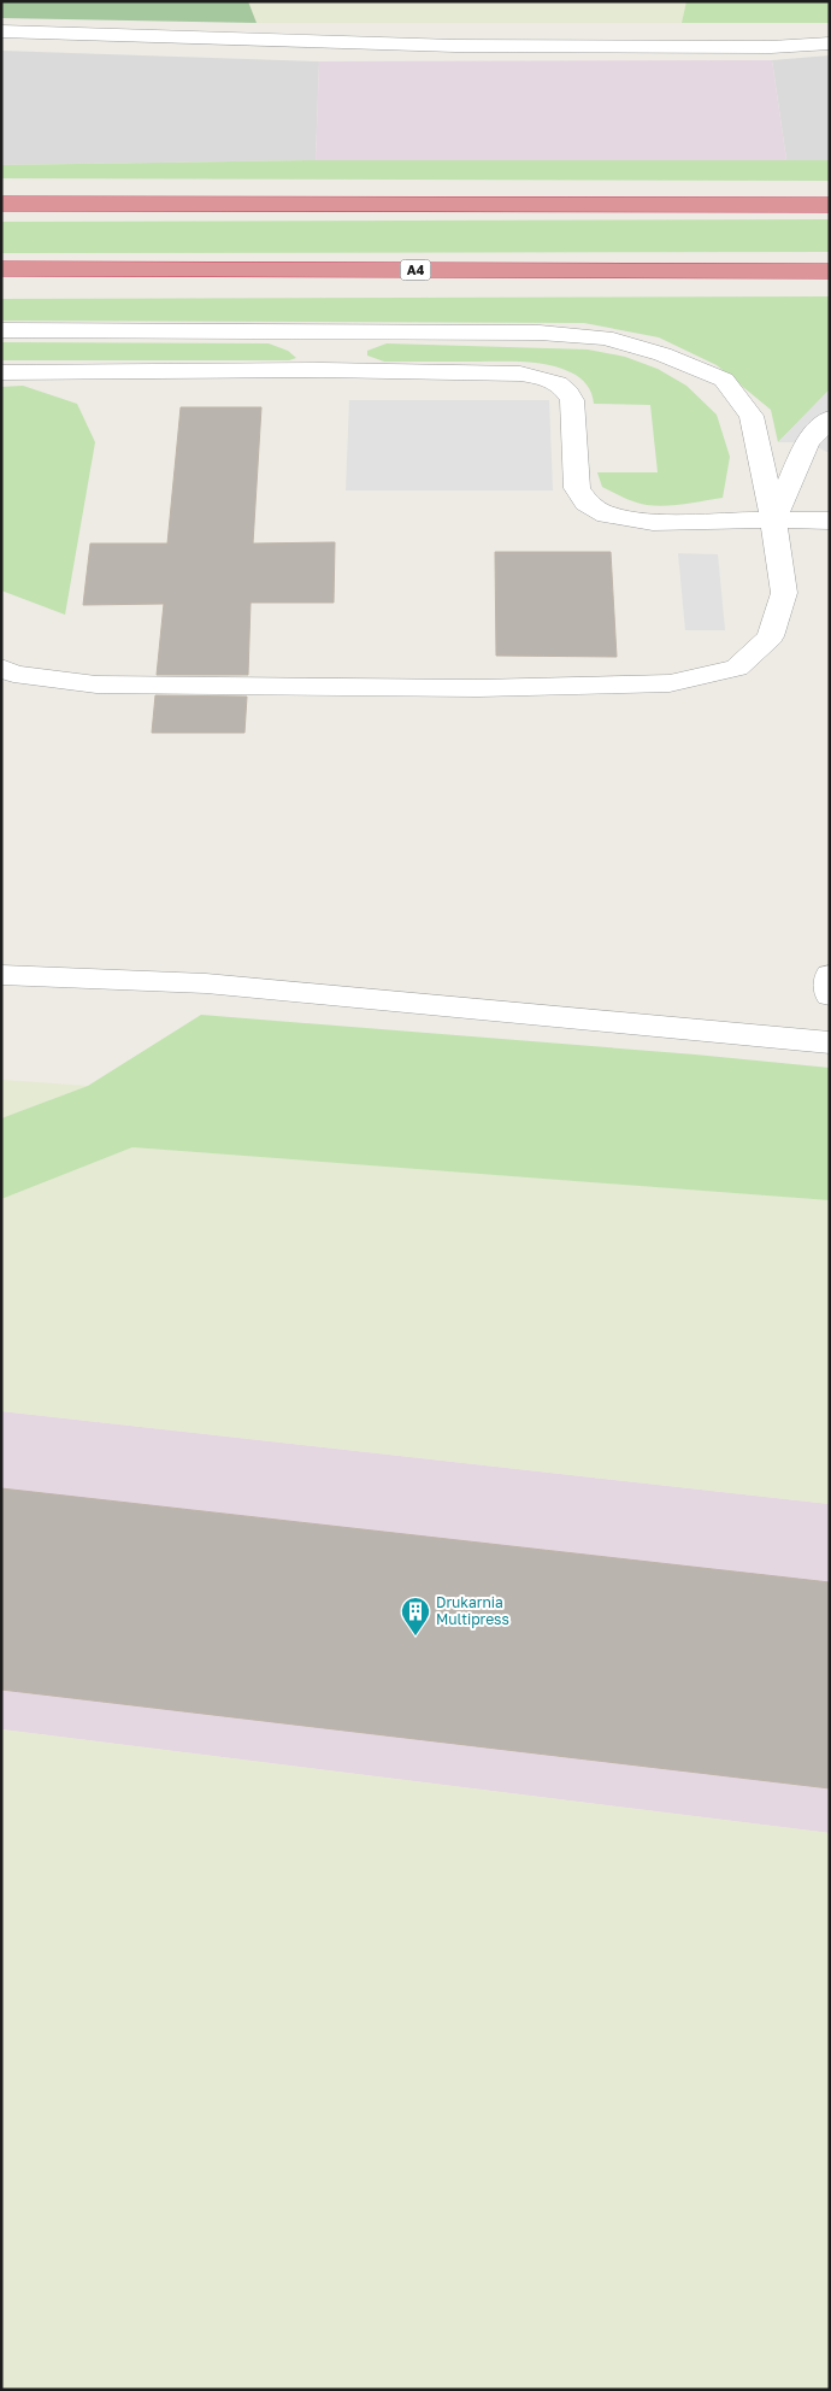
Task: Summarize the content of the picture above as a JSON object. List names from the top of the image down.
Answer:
{
  "streets": {
    "highway": ["A4"]
  },
  "places": {
    "building": ["Drukarnia Multipress"]
  }
}
